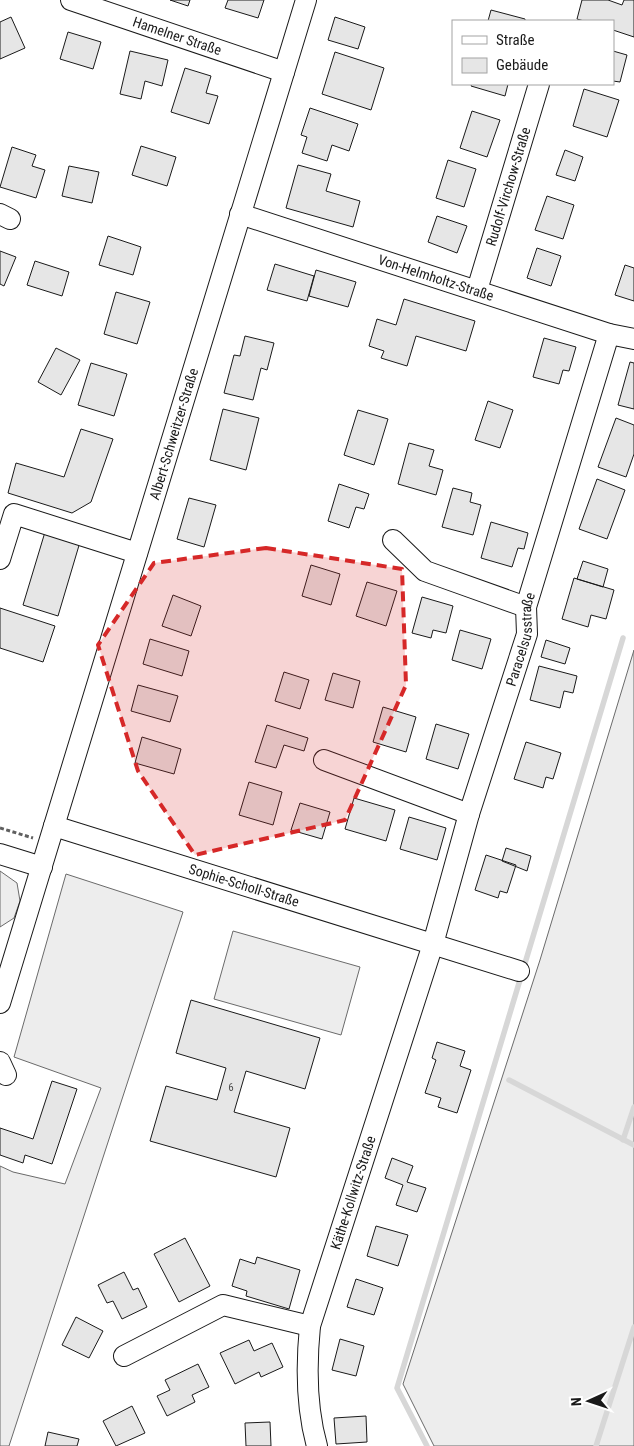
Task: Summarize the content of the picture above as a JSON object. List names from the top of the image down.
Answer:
{
  "streets": {
    "street": [
      "Hamelner Straße",
      "Rudolf-Virchow-Straße",
      "Von-Helmholtz-Straße",
      "Albert-Schweitzer-Straße",
      "Paracelsusstraße",
      "Sophie-Scholl-Straße",
      "Käthe-Kollwitz-Straße"
    ]
  },
  "crossings": [
    ["Hamelner Straße", "Albert-Schweitzer-Straße"],
    ["Rudolf-Virchow-Straße", "Von-Helmholtz-Straße"],
    ["Von-Helmholtz-Straße", "Albert-Schweitzer-Straße"],
    ["Von-Helmholtz-Straße", "Paracelsusstraße"],
    ["Albert-Schweitzer-Straße", "Sophie-Scholl-Straße"],
    ["Paracelsusstraße", "Sophie-Scholl-Straße"],
    ["Paracelsusstraße", "Käthe-Kollwitz-Straße"],
    ["Sophie-Scholl-Straße", "Käthe-Kollwitz-Straße"]
  ],
  "house_numbers": ["6"],
  "legend": ["Straße", "Gebäude"],
  "north": "left"
}
